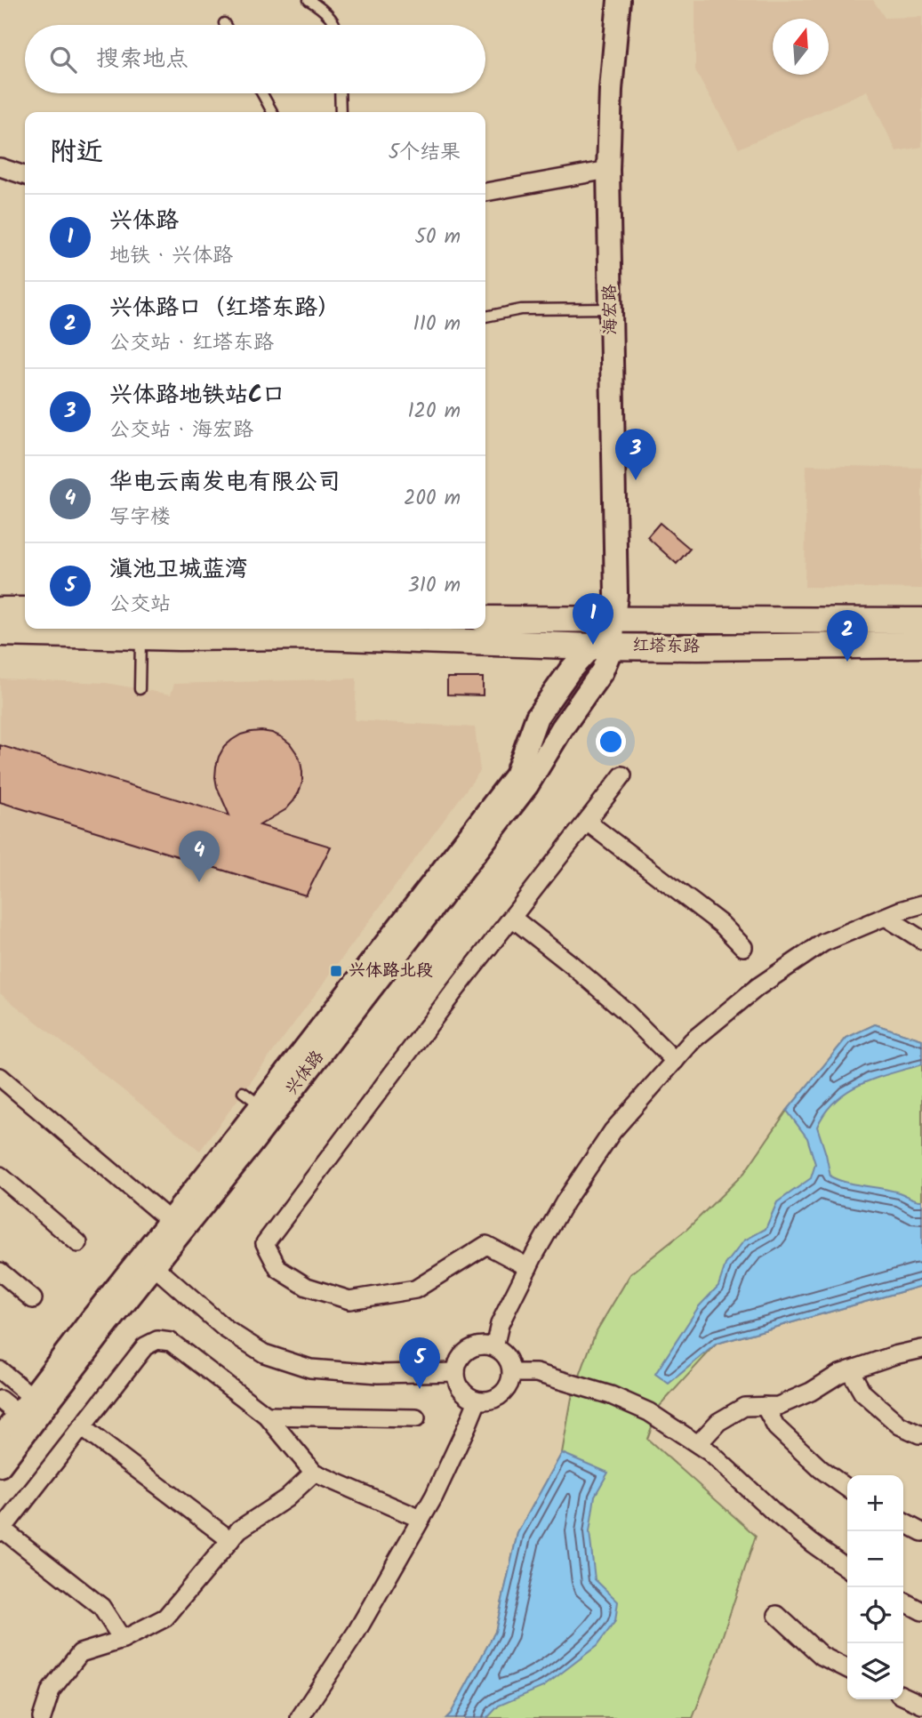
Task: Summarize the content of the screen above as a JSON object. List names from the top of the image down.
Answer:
{
  "streets": {
    "main road": ["红塔东路"],
    "street": ["海宏路", "兴体路"]
  },
  "crossings": [
    ["海宏路", "红塔东路"],
    ["红塔东路", "兴体路"]
  ],
  "places": {
    "transit": ["兴体路北段"]
  },
  "north": "top",
  "page": {
    "search": "搜索地点",
    "heading": ["附近", "5个结果"],
    "list": [
      {
        "mark": "1",
        "name": "兴体路",
        "note": "地铁 · 兴体路",
        "value": "50 m"
      },
      {
        "mark": "2",
        "name": "兴体路口（红塔东路）",
        "note": "公交站 · 红塔东路",
        "value": "110 m"
      },
      {
        "mark": "3",
        "name": "兴体路地铁站C口",
        "note": "公交站 · 海宏路",
        "value": "120 m"
      },
      {
        "mark": "4",
        "name": "华电云南发电有限公司",
        "note": "写字楼",
        "value": "200 m"
      },
      {
        "mark": "5",
        "name": "滇池卫城蓝湾",
        "note": "公交站",
        "value": "310 m"
      }
    ],
    "pins": [
      "3",
      "1",
      "2",
      "4",
      "5"
    ],
    "map_buttons": ["+", "−"]
  }
}
